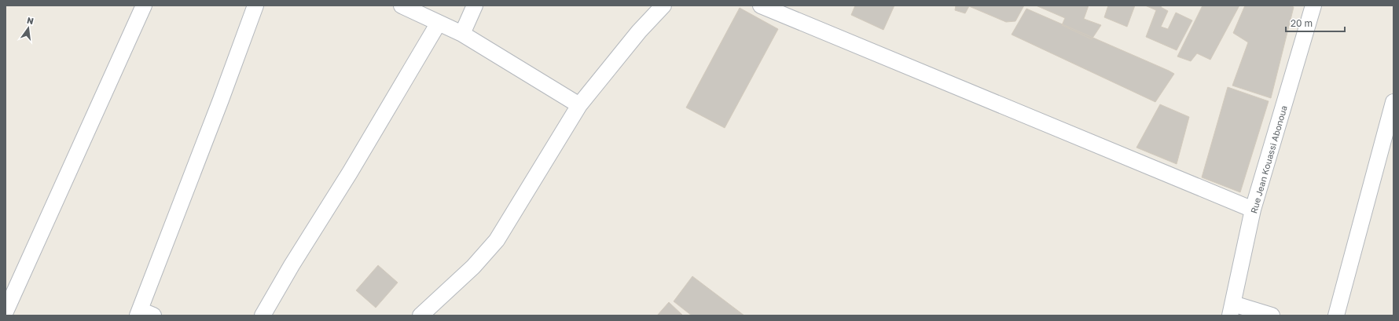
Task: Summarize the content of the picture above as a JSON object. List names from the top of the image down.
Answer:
{
  "streets": {
    "street": ["Rue Jean Kouassi Abonoua"]
  },
  "scale_bar": "20 m",
  "north": "top"
}
